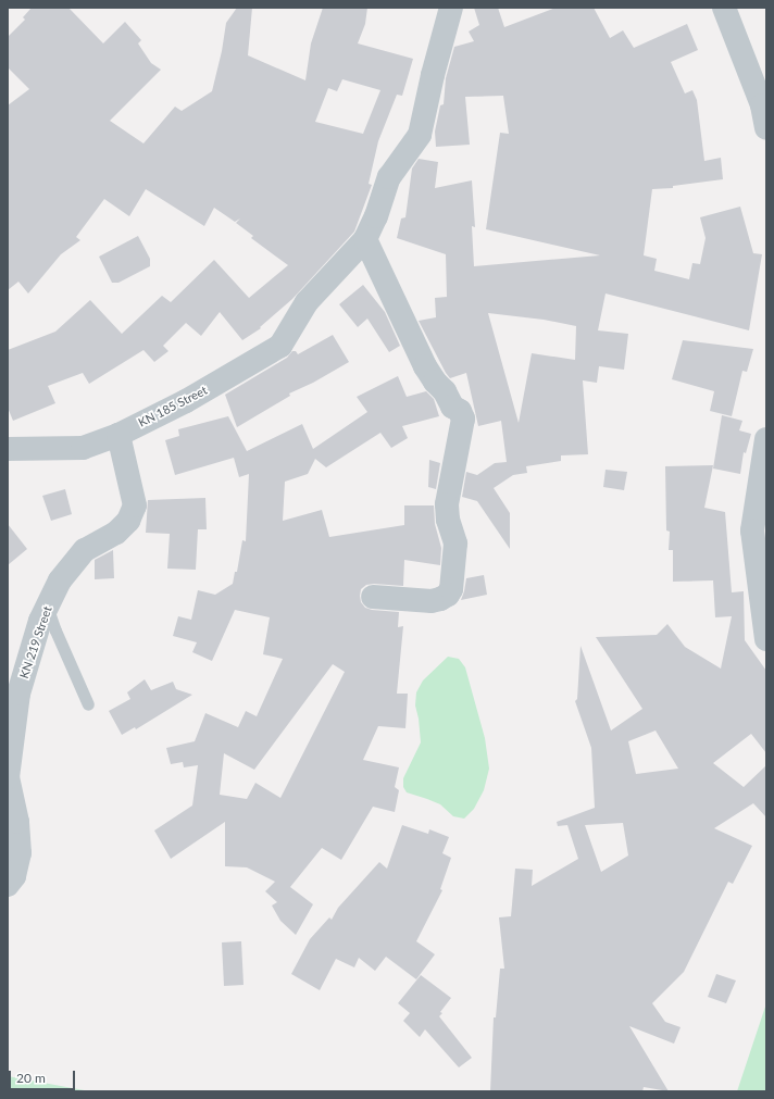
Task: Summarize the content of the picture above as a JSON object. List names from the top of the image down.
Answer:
{
  "streets": {
    "street": ["KN 185 Street", "KN 219 Street"]
  },
  "crossings": [
    ["KN 185 Street", "KN 219 Street"]
  ],
  "scale_bar": "20 m"
}
